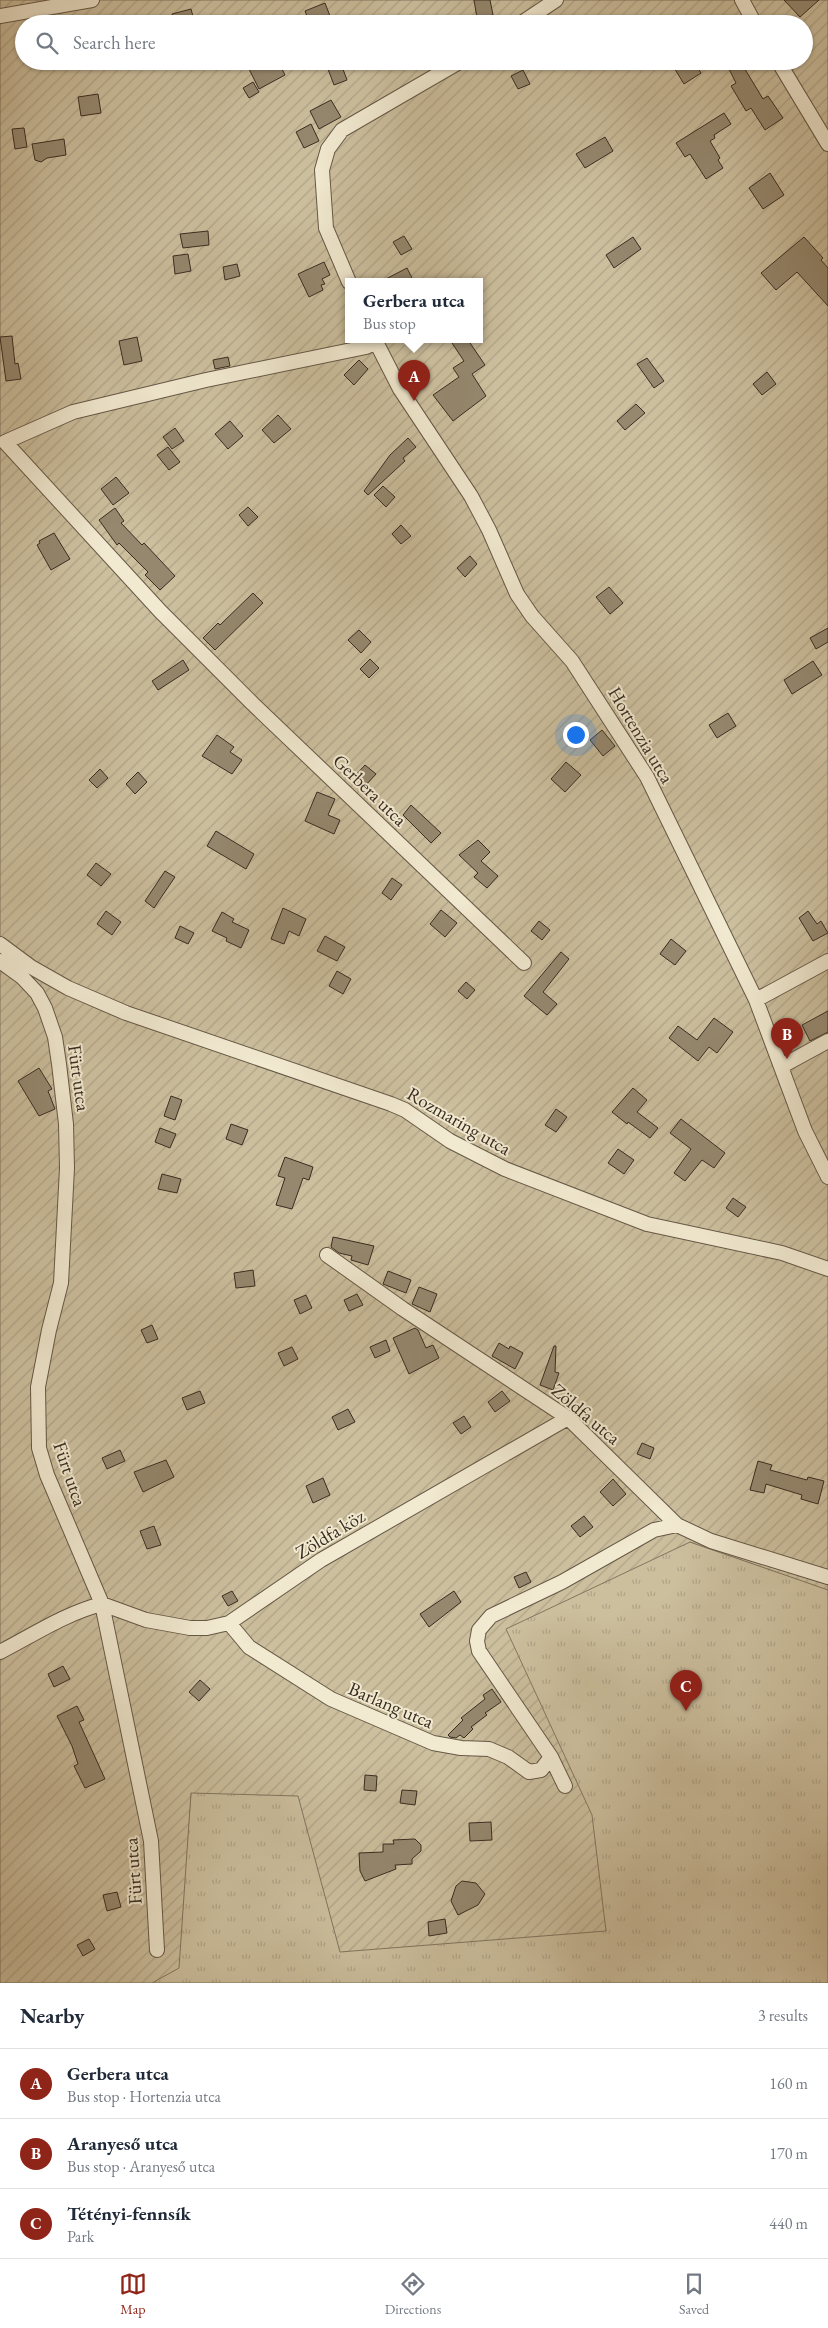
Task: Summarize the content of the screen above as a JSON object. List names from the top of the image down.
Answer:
{
  "streets": {
    "street": [
      "Hortenzia utca",
      "Gerbera utca",
      "Fürt utca",
      "Rozmaring utca",
      "Zöldfa utca",
      "Zöldfa köz",
      "Barlang utca"
    ]
  },
  "crossings": [
    ["Fürt utca", "Zöldfa köz"],
    ["Zöldfa utca", "Zöldfa köz"],
    ["Zöldfa köz", "Barlang utca"]
  ],
  "page": {
    "search": "Search here",
    "popup": ["Gerbera utca", "Bus stop"],
    "pins": ["A", "B", "C"],
    "heading": ["Nearby", "3 results"],
    "list": [
      {
        "mark": "A",
        "name": "Gerbera utca",
        "note": "Bus stop · Hortenzia utca",
        "value": "160 m"
      },
      {
        "mark": "B",
        "name": "Aranyeső utca",
        "note": "Bus stop · Aranyeső utca",
        "value": "170 m"
      },
      {
        "mark": "C",
        "name": "Tétényi-fennsík",
        "note": "Park",
        "value": "440 m"
      }
    ],
    "nav": ["Map", "Directions", "Saved"]
  }
}
